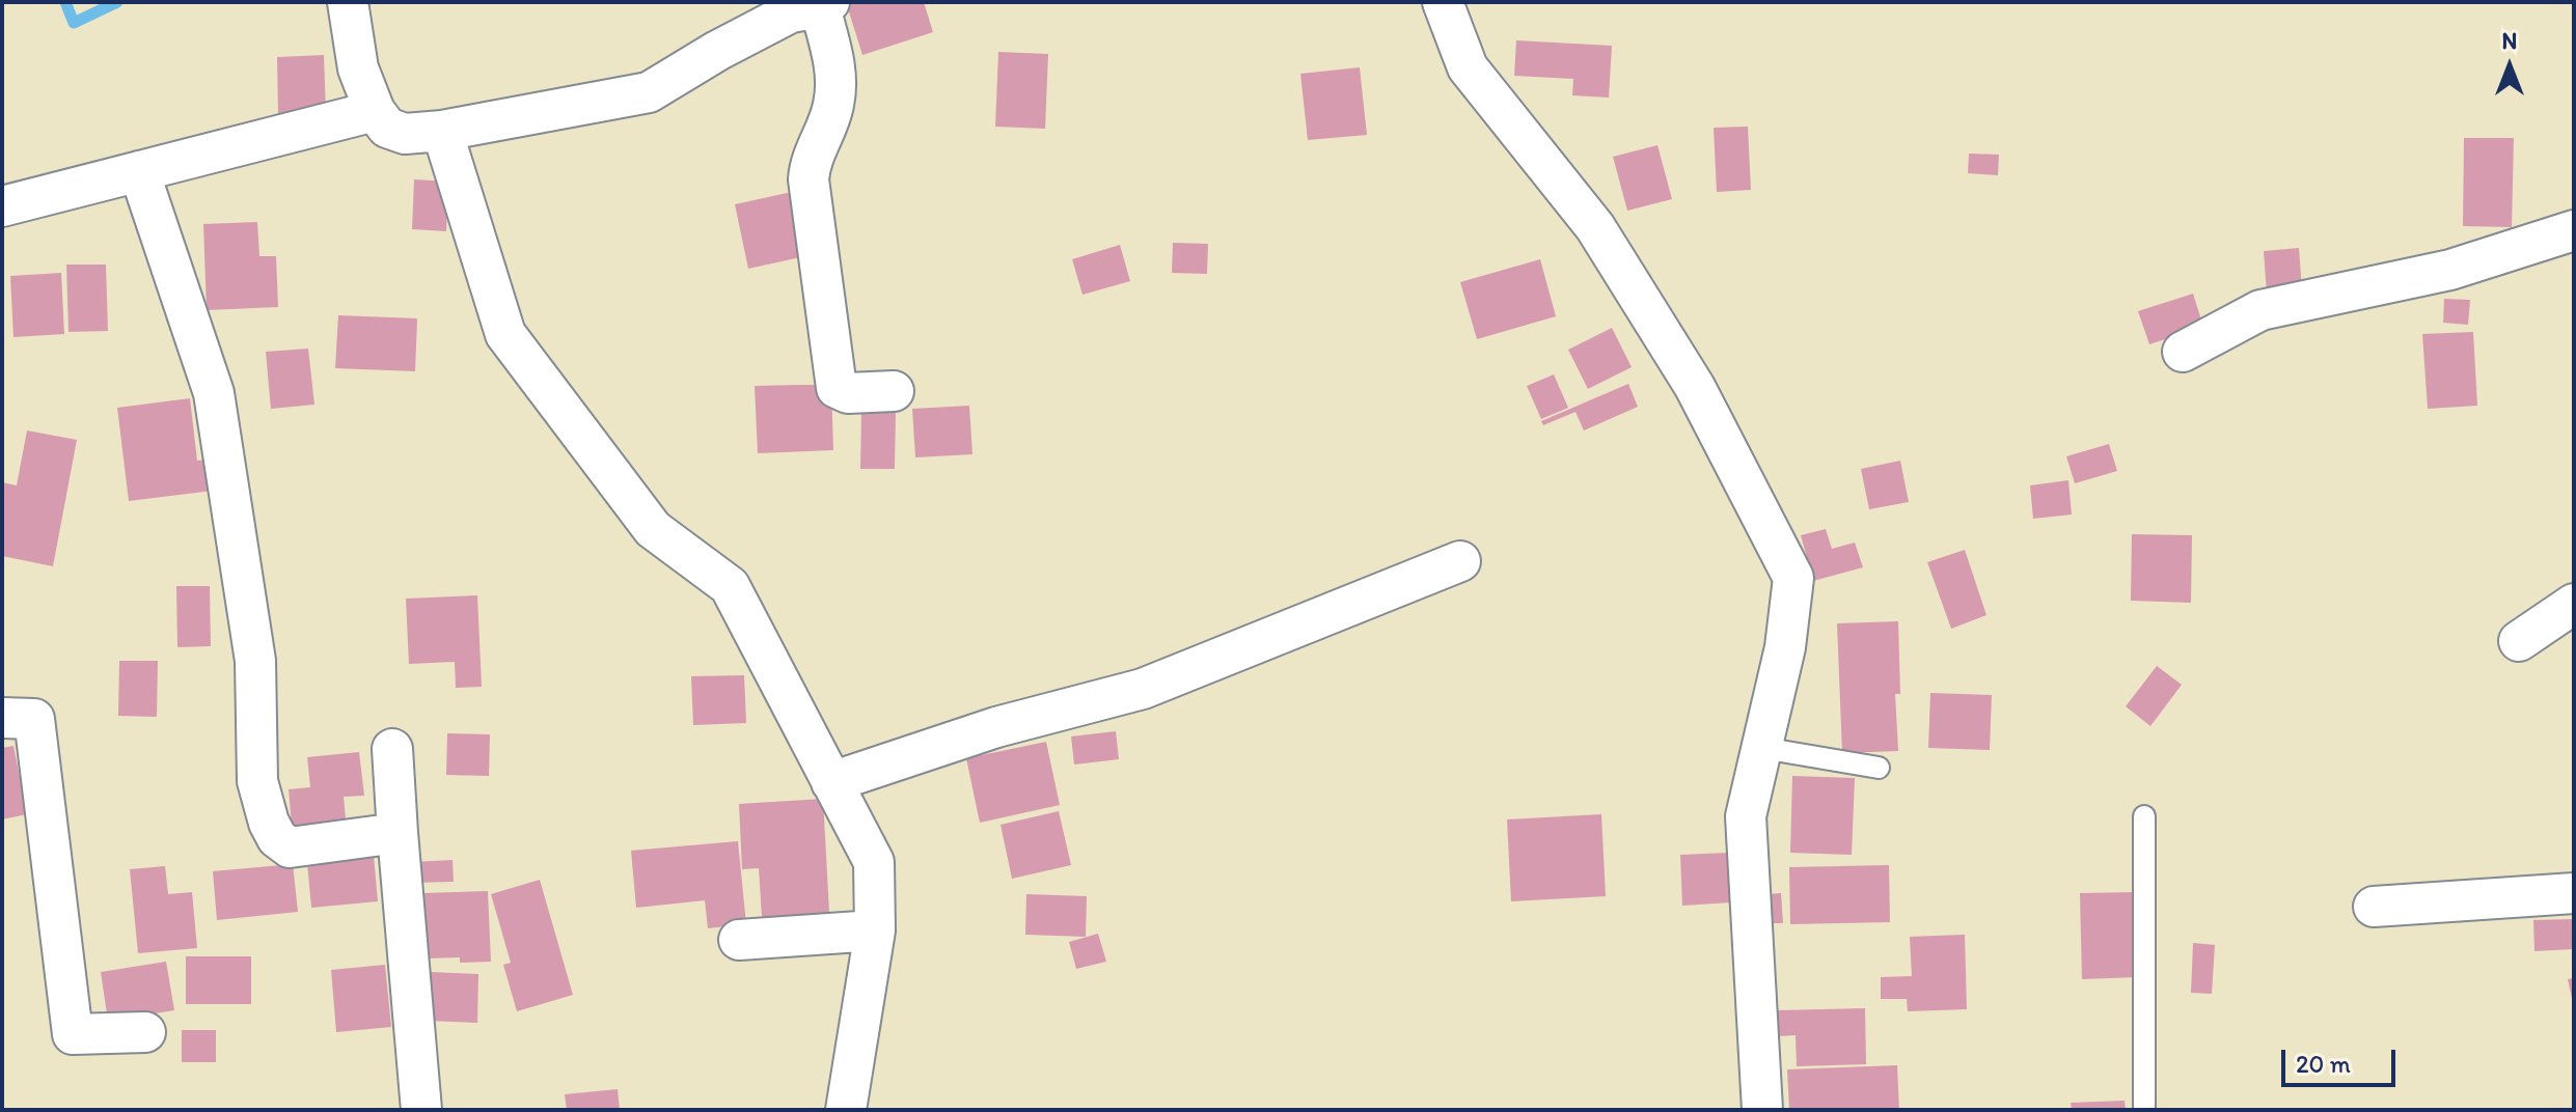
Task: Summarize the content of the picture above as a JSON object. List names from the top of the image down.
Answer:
{
  "scale_bar": "20 m",
  "north": "top"
}
